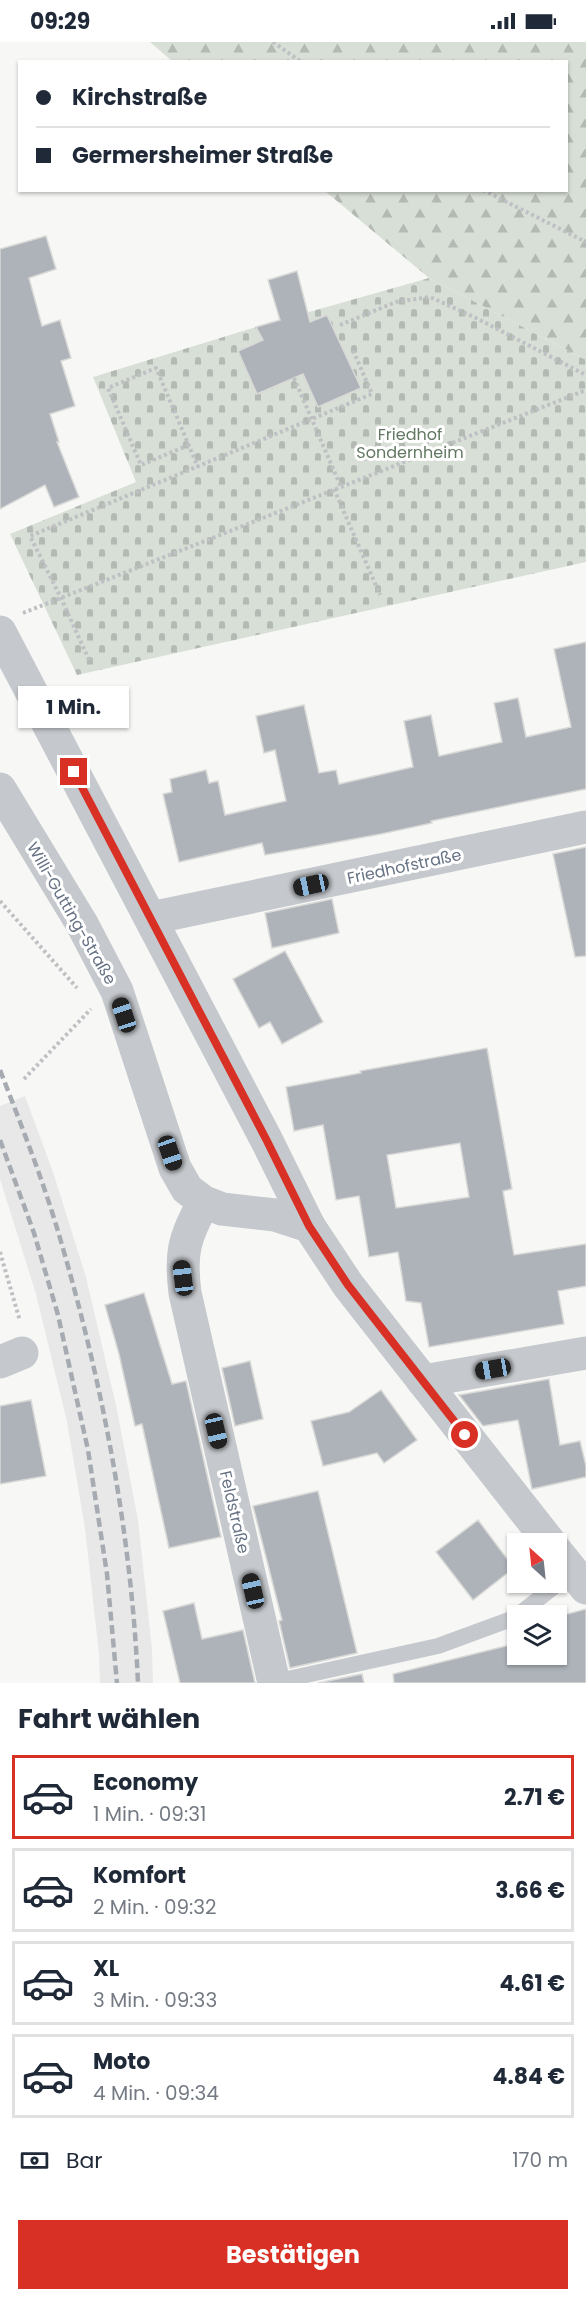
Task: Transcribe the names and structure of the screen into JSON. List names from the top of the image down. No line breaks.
{"streets":{"street":["Friedhofstraße","Willi-Gutting-Straße","Feldstraße"]},"crossings":[["Willi-Gutting-Straße","Feldstraße"]],"parks":["Friedhof Sondernheim"],"north":"top left","page":{"status":"09:29","banner":["Kirchstraße","Germersheimer Straße"],"bubble":"1 Min.","heading":"Fahrt wählen","list":[{"name":"Economy","note":"1 Min. · 09:31","value":"2.71 €"},{"name":"Komfort","note":"2 Min. · 09:32","value":"3.66 €"},{"name":"XL","note":"3 Min. · 09:33","value":"4.61 €"},{"name":"Moto","note":"4 Min. · 09:34","value":"4.84 €"}],"pay":["Bar","170 m"],"buttons":"Bestätigen"}}
